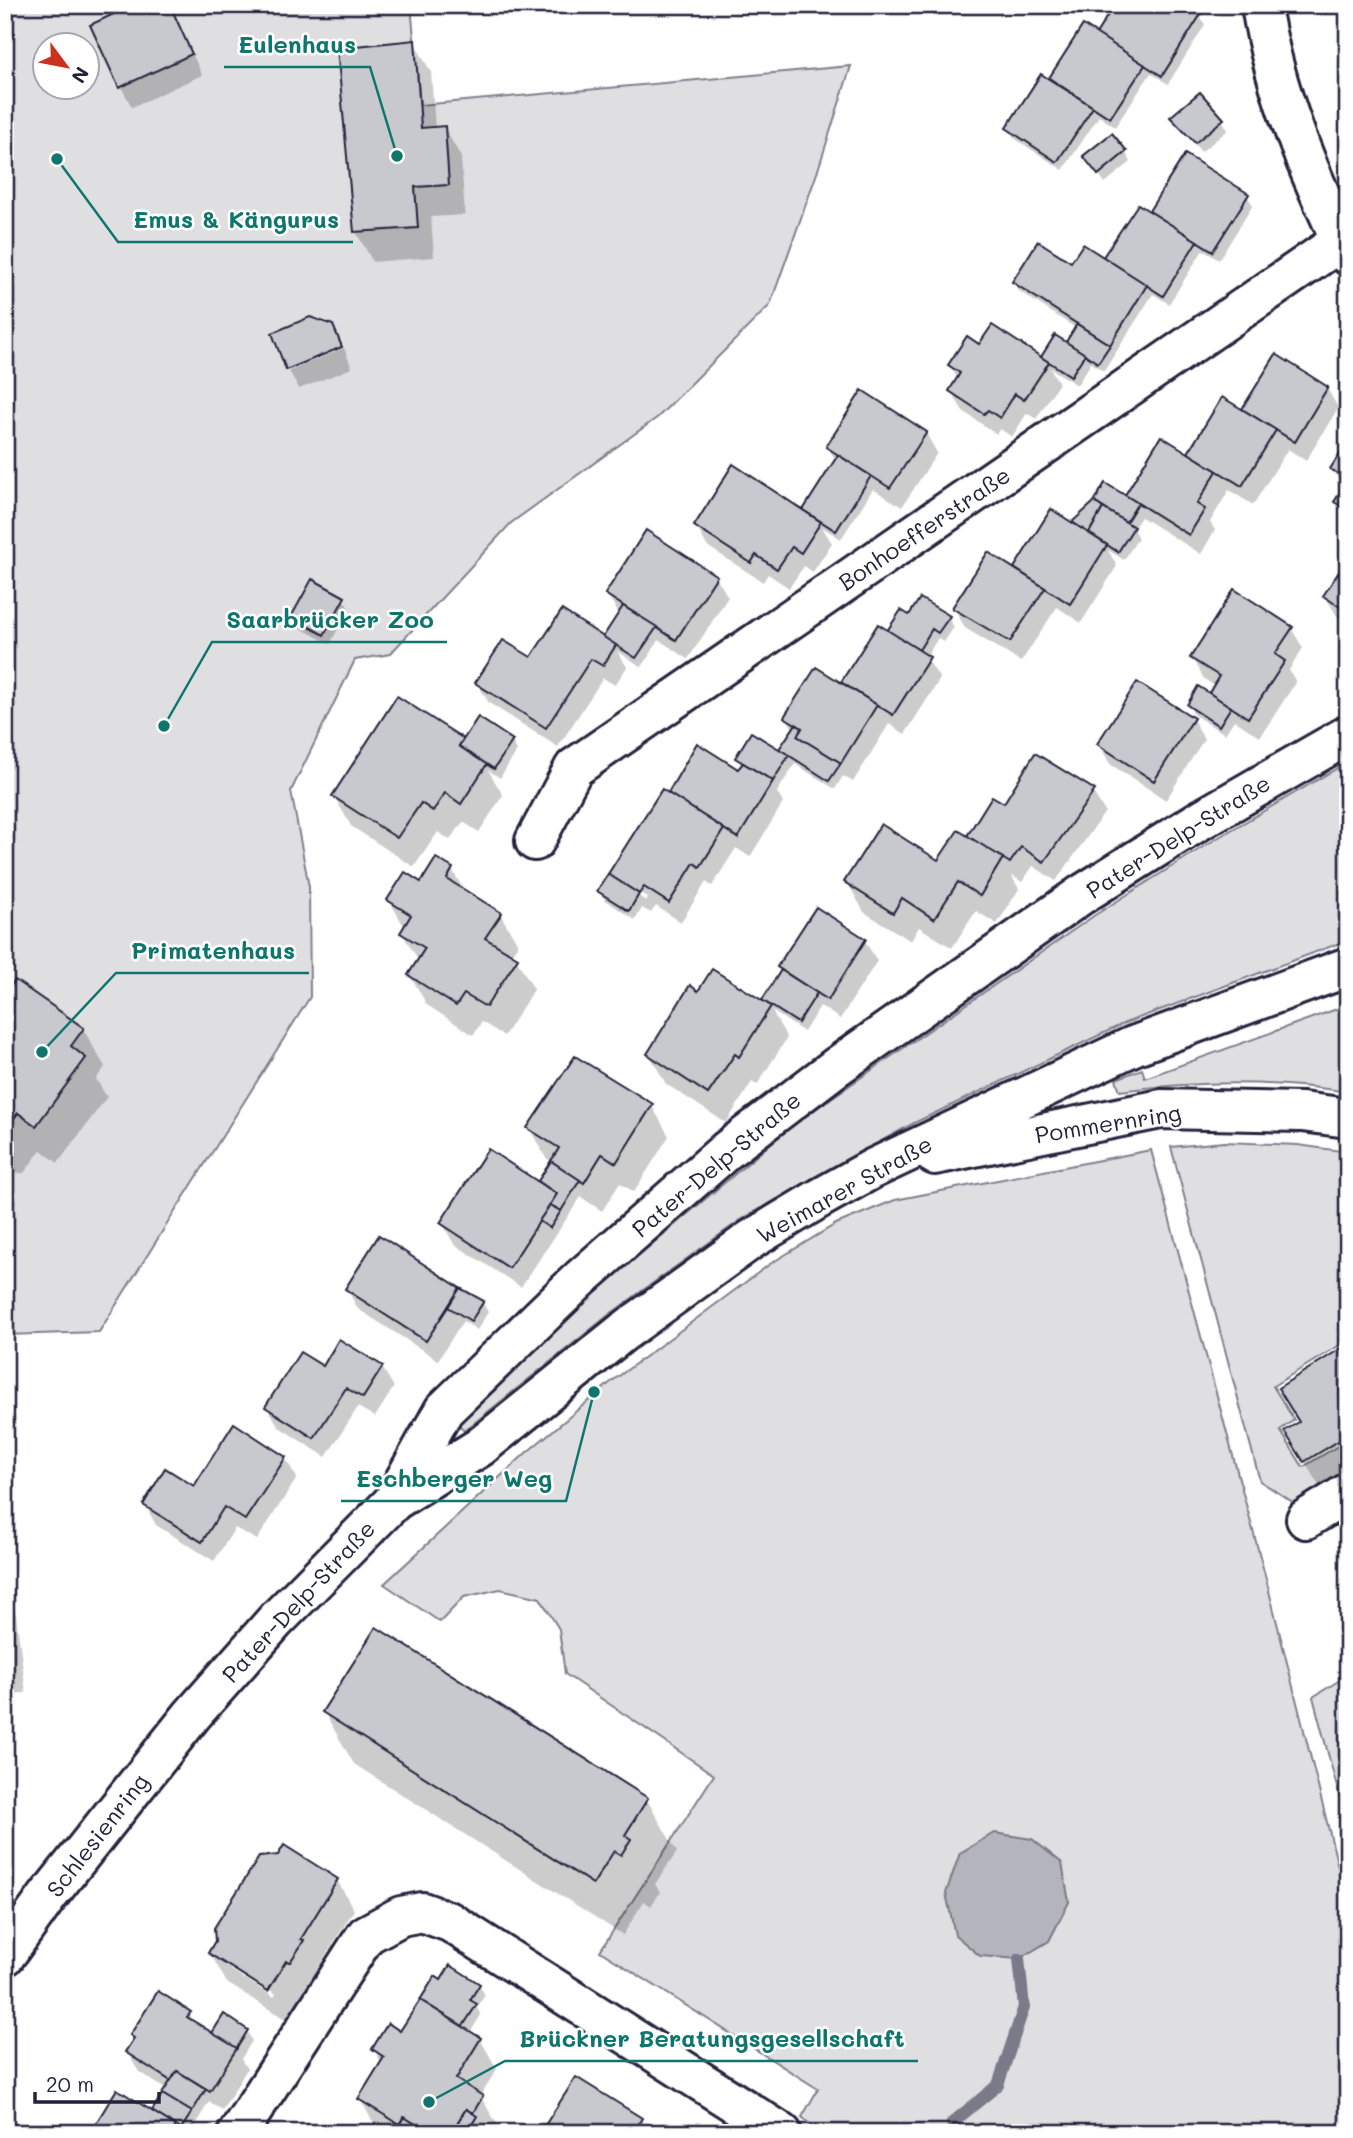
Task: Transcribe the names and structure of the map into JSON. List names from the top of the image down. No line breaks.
{"streets":{"street":["Bonhoefferstraße","Pater-Delp-Straße","Pommernring","Weimarer Straße","Schlesienring"]},"crossings":[["Pater-Delp-Straße","Weimarer Straße"],["Pater-Delp-Straße","Schlesienring"],["Pommernring","Weimarer Straße"]],"places":["Eulenhaus","Emus & Kängurus","Saarbrücker Zoo","Primatenhaus","Eschberger Weg","Brückner Beratungsgesellschaft"],"scale_bar":"20 m","north":"bottom right"}
